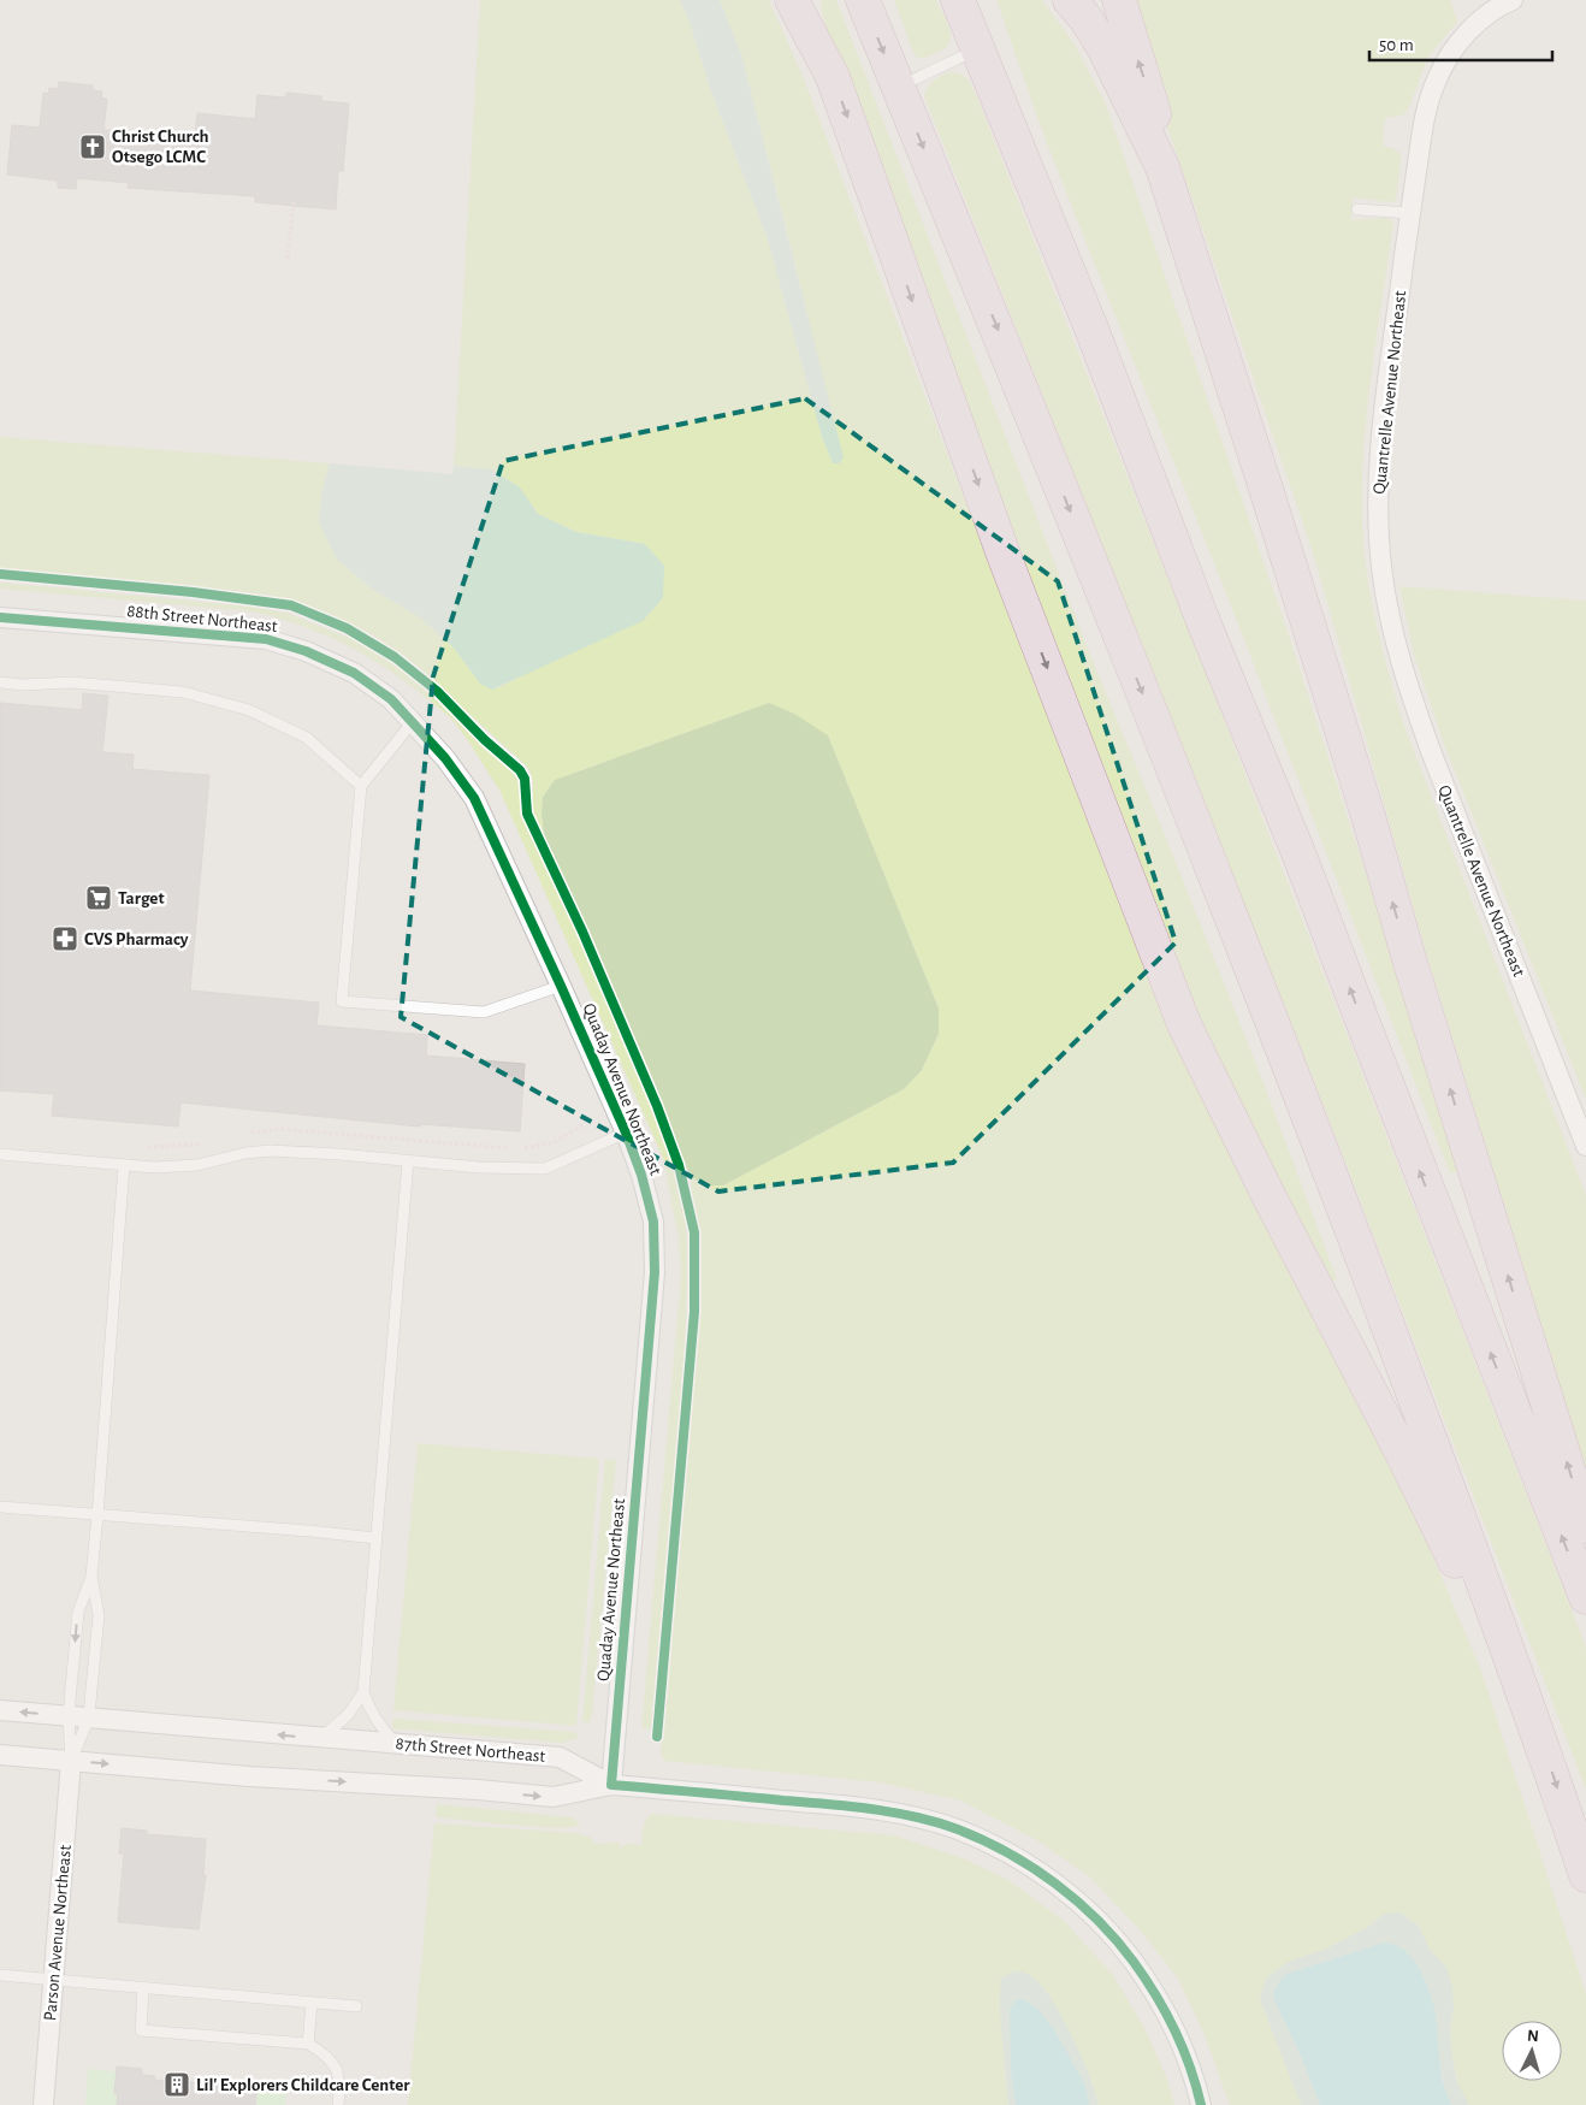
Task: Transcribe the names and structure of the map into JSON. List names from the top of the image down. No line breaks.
{"streets":{"street":["Quantrelle Avenue Northeast","88th Street Northeast","Quaday Avenue Northeast","87th Street Northeast","Parson Avenue Northeast"]},"crossings":[["88th Street Northeast","Quaday Avenue Northeast"],["Quaday Avenue Northeast","87th Street Northeast"]],"places":{"church":["Christ Church Otsego LCMC"],"supermarket":["Target"],"pharmacy":["CVS Pharmacy"],"building":["Lil' Explorers Childcare Center"]},"scale_bar":"50 m","north":"top"}
